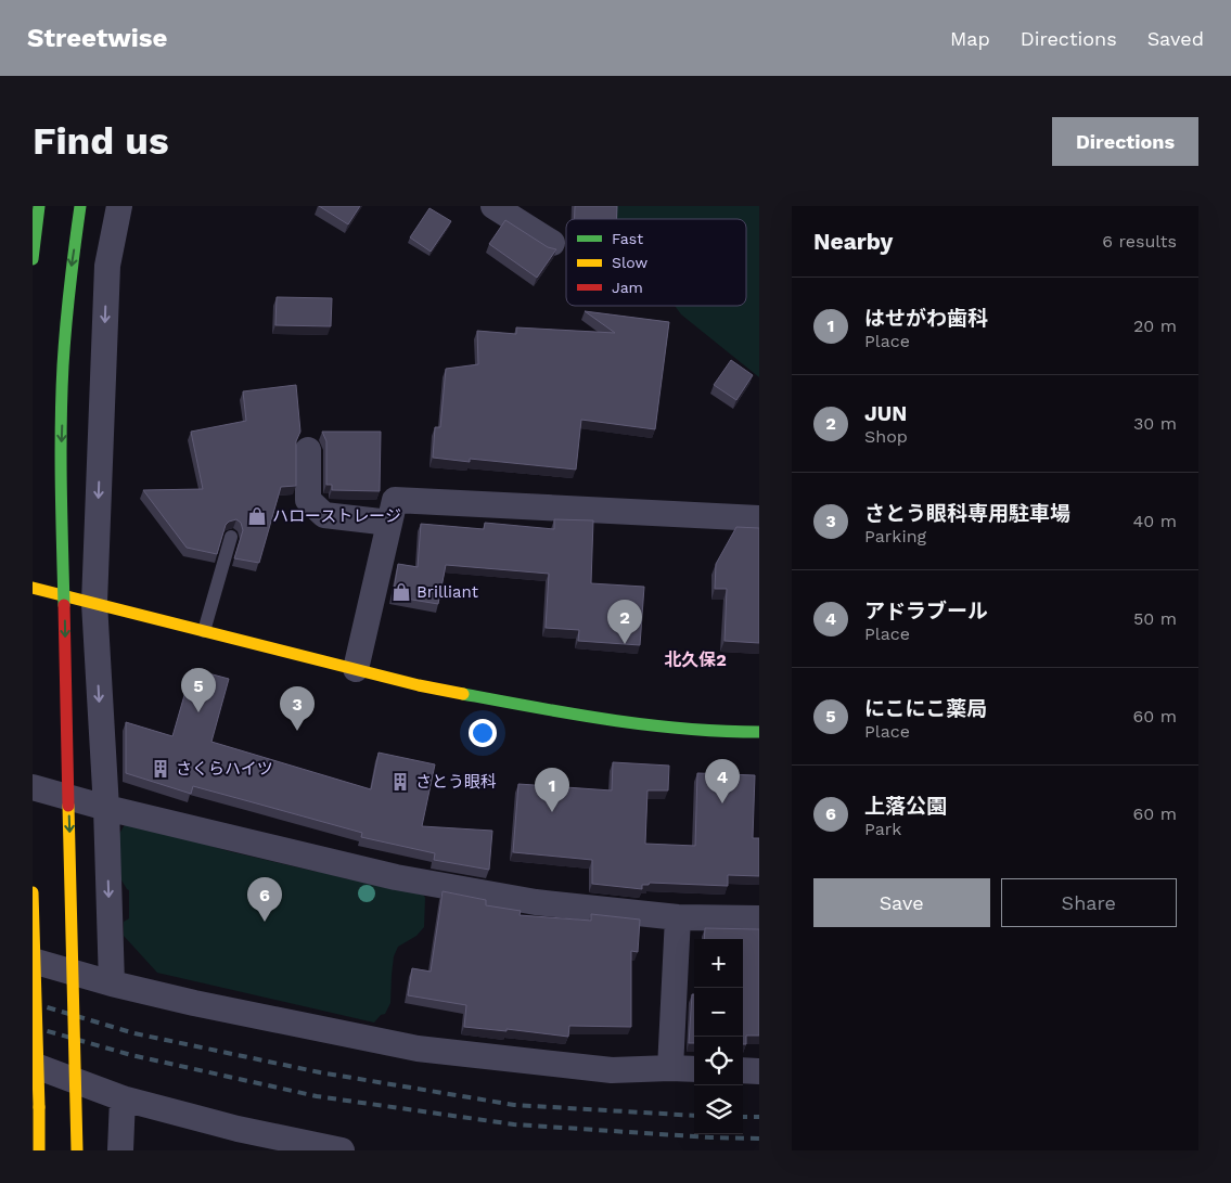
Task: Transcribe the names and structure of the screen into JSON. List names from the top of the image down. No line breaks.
{"districts":["北久保2"],"places":{"shop":["ハローストレージ","Brilliant"],"building":["さくらハイツ","さとう眼科"]},"legend":["Fast","Slow","Jam"],"page":{"header":"Streetwise","nav":["Map","Directions","Saved"],"buttons":["Directions",["Save","Share"]],"title":"Find us","heading":["Nearby","6 results"],"list":[{"mark":"1","name":"はせがわ歯科","note":"Place","value":"20 m"},{"mark":"2","name":"JUN","note":"Shop","value":"30 m"},{"mark":"3","name":"さとう眼科専用駐車場","note":"Parking","value":"40 m"},{"mark":"4","name":"アドラブール","note":"Place","value":"50 m"},{"mark":"5","name":"にこにこ薬局","note":"Place","value":"60 m"},{"mark":"6","name":"上落公園","note":"Park","value":"60 m"}],"pins":["2","5","3","4","1","6"],"map_buttons":["+","−"]}}
